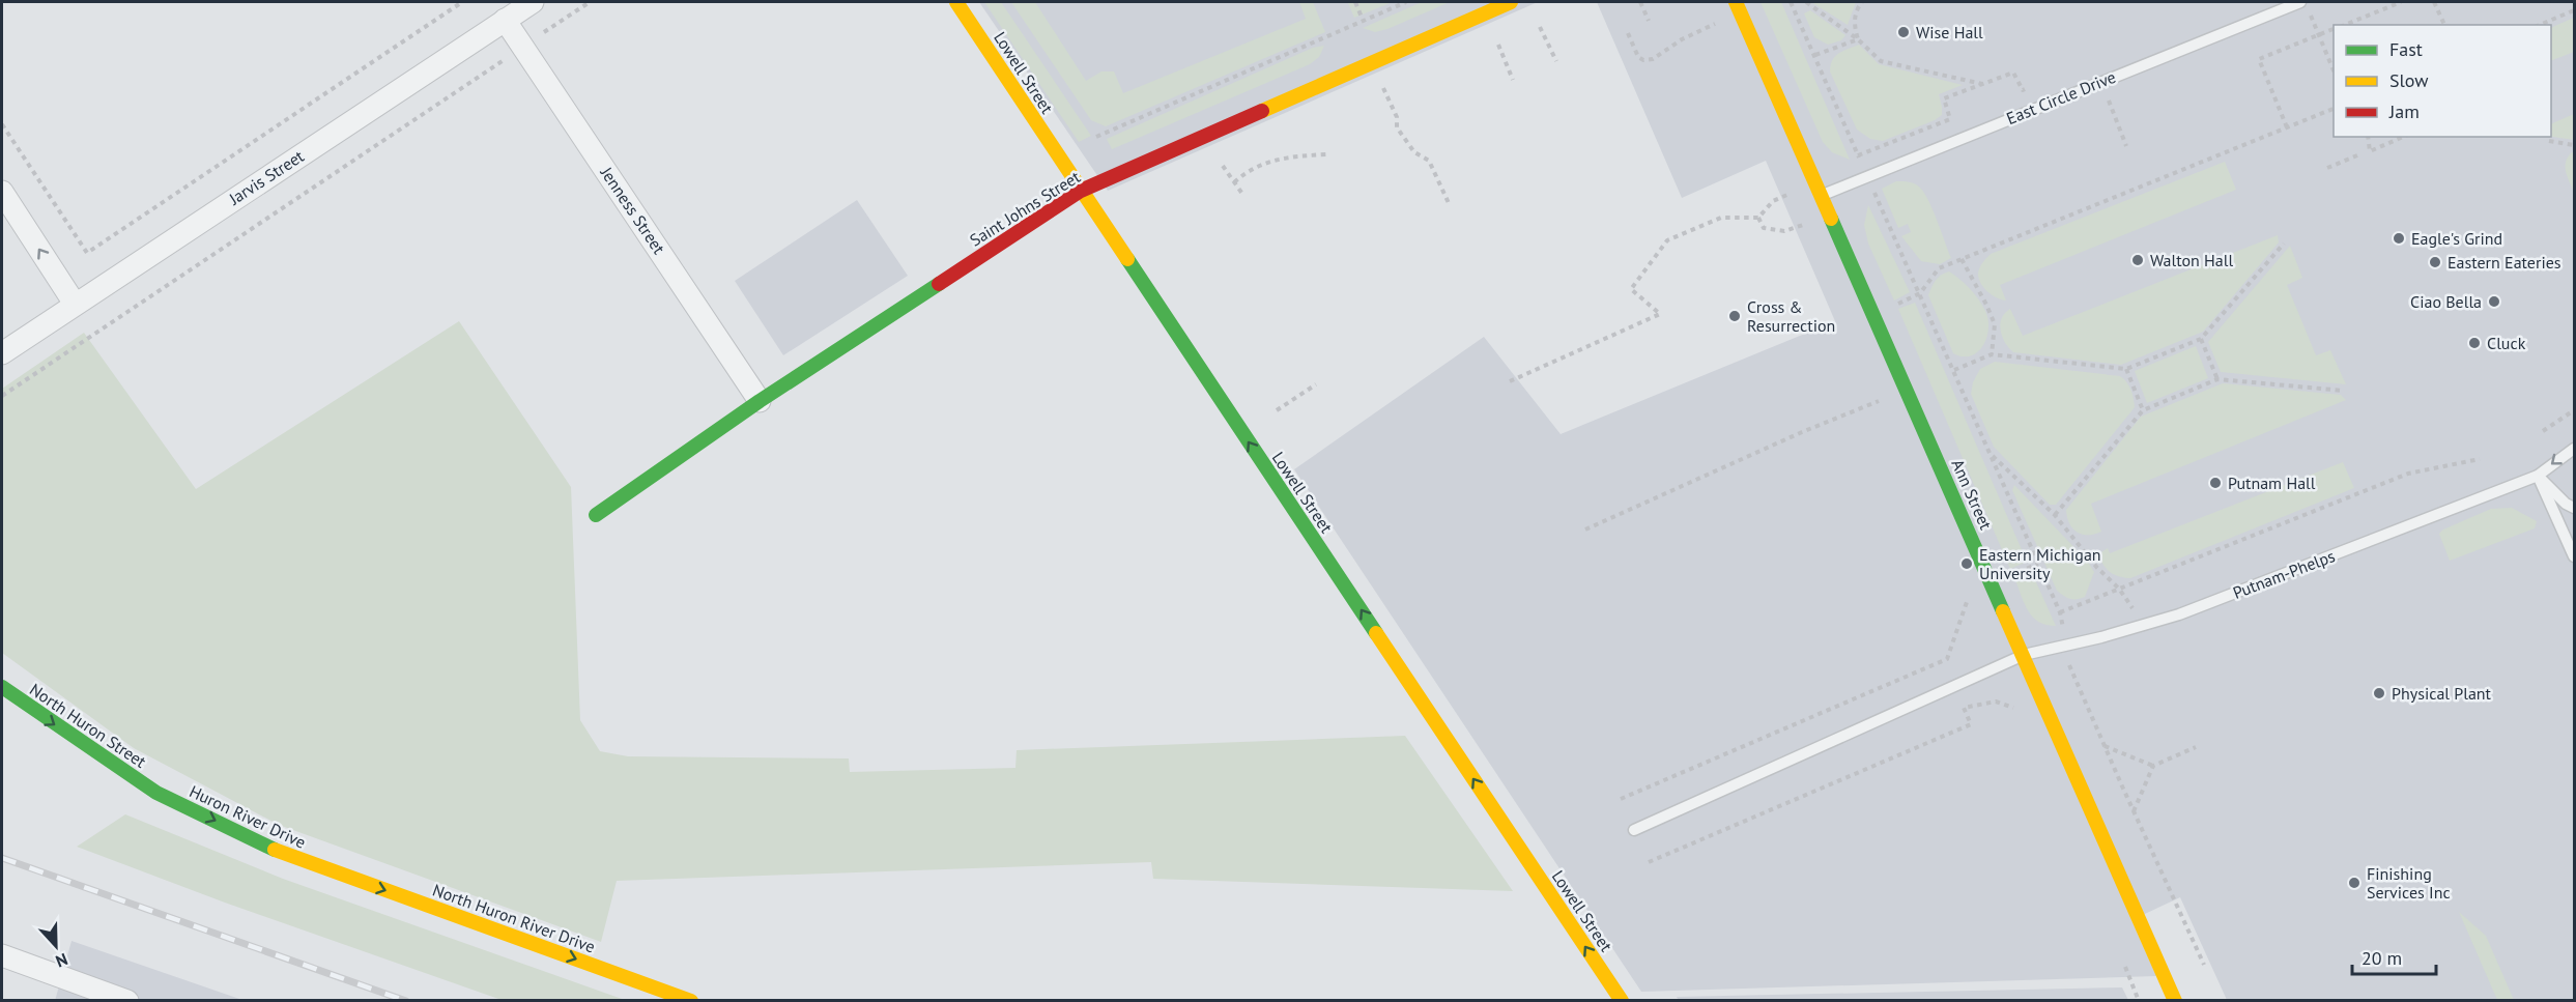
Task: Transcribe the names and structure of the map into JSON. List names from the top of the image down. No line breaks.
{"streets":{"street":["Lowell Street","Jarvis Street","Saint Johns Street","Jenness Street","Ann Street","North Huron Street","Huron River Drive","North Huron River Drive"],"lane":["East Circle Drive","Putnam-Phelps"]},"crossings":[["Lowell Street","Saint Johns Street"],["East Circle Drive","Ann Street"],["Jarvis Street","Jenness Street"],["Saint Johns Street","Jenness Street"],["Ann Street","Putnam-Phelps"],["North Huron Street","Huron River Drive"],["Huron River Drive","North Huron River Drive"]],"one_way":["Lowell Street","North Huron Street","Huron River Drive","North Huron River Drive"],"places":["Wise Hall","Eagle's Grind","Walton Hall","Eastern Eateries","Ciao Bella","Cross & Resurrection","Cluck","Putnam Hall","Eastern Michigan University","Physical Plant","Finishing Services Inc"],"legend":["Fast","Slow","Jam"],"scale_bar":"20 m","north":"bottom"}
